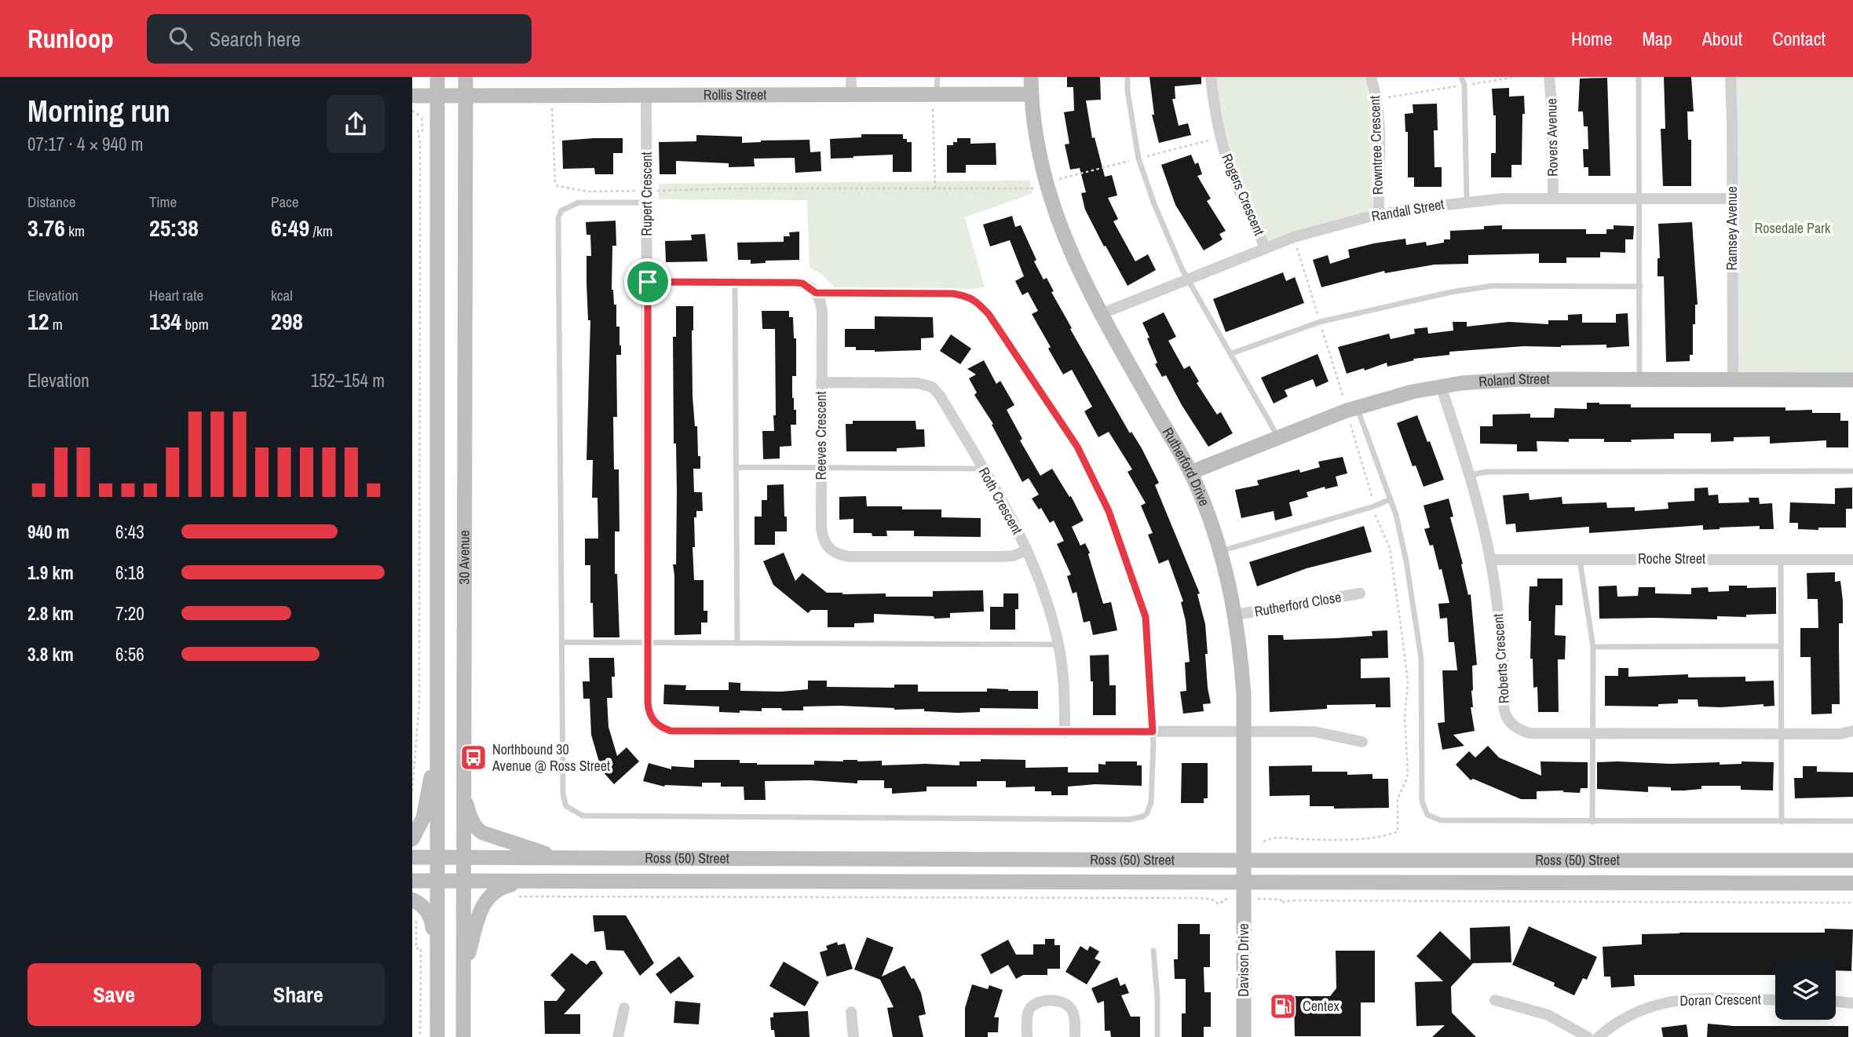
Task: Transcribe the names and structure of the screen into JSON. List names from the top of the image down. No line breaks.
{"streets":{"street":["Rollis Street","Rovers Avenue","Rowntree Crescent","Rupert Crescent","Rogers Crescent","Randall Street","Ramsey Avenue","Roland Street","Reeves Crescent","Rutherford Drive","Roth Crescent","30 Avenue","Roche Street","Rutherford Close","Roberts Crescent","Ross (50) Street","Davison Drive","Doran Crescent"]},"crossings":[["Rollis Street","Rupert Crescent"],["Rollis Street","Rutherford Drive"],["Rollis Street","30 Avenue"],["Rovers Avenue","Randall Street"],["Rowntree Crescent","Randall Street"],["Rupert Crescent","Rutherford Drive"],["Rupert Crescent","Roth Crescent"],["Rogers Crescent","Randall Street"],["Randall Street","Ramsey Avenue"],["Randall Street","Rutherford Drive"],["Ramsey Avenue","Roland Street"],["Roland Street","Rutherford Drive"],["Roland Street","Roberts Crescent"],["Reeves Crescent","Roth Crescent"],["Rutherford Drive","Rutherford Close"],["Rutherford Drive","Ross (50) Street"],["Rutherford Drive","Davison Drive"],["30 Avenue","Ross (50) Street"],["Roche Street","Roberts Crescent"],["Ross (50) Street","Davison Drive"]],"parks":["Rosedale Park"],"places":{"bus stop":["Northbound 30 Avenue @ Ross Street"],"fuel station":["Centex"]},"page":{"header":"Runloop","search":"Search here","nav":["Home","Map","About","Contact"],"heading":["Morning run","07:17 · 4 × 940 m"],"stats":[["Distance","3.76 km"],["Time","25:38"],["Pace","6:49 /km"],["Elevation","12 m"],["Heart rate","134 bpm"],["kcal","298"]],"chart":["Elevation","152–154 m"],"list":[{"name":"940 m","note":"6:43"},{"name":"1.9 km","note":"6:18"},{"name":"2.8 km","note":"7:20"},{"name":"3.8 km","note":"6:56"}],"buttons":["Save","Share"]}}
